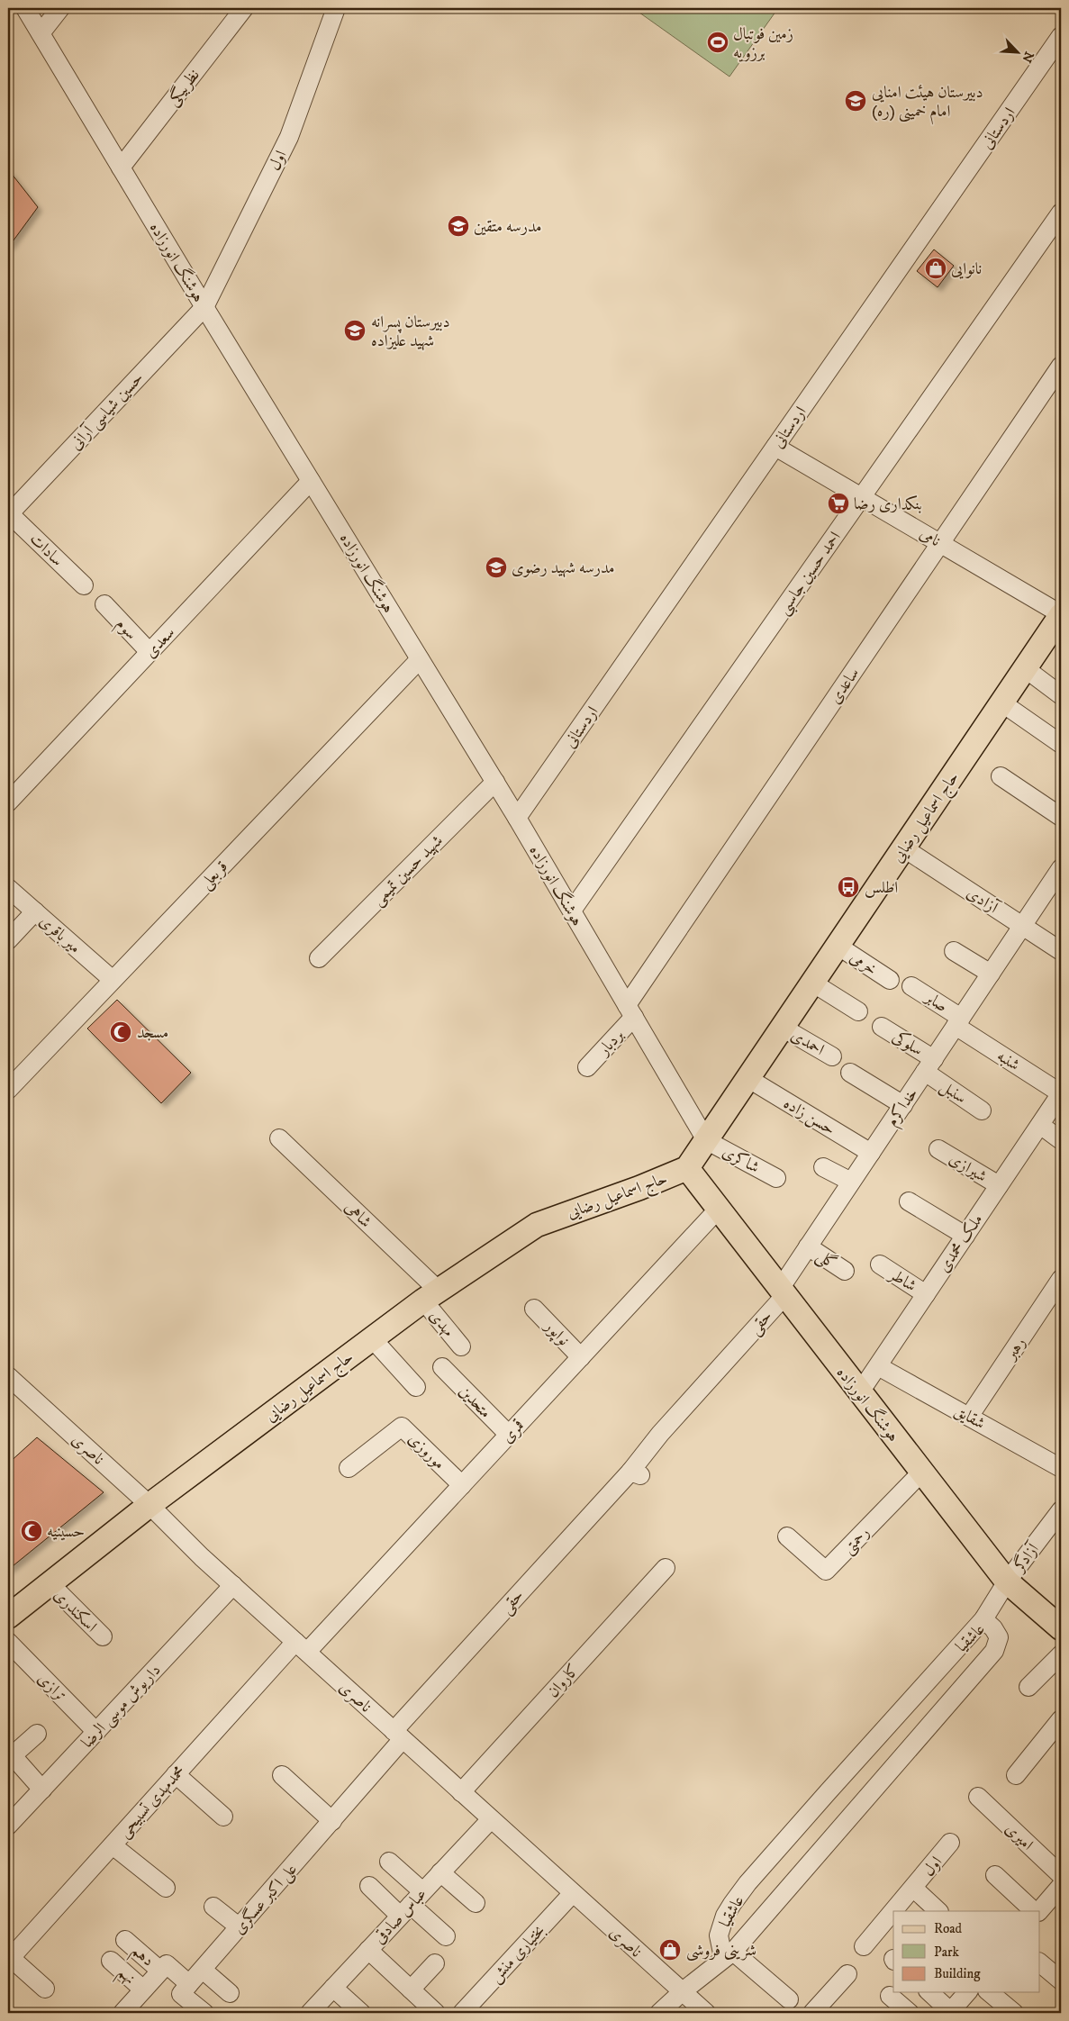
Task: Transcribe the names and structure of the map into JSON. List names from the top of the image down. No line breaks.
{"streets":{"main road":["هوشنگ انورزاده","حاج اسماعیل رضایی"],"street":["نظربیگی","اردستانی","اول","حسین شیاسی آرانی","نامی","سادات","احمد حسین جاسبی","سوم","سعدی","ساعدی","شهید حسین تمیمی","قربعلی","آزادی","میر باقری","خرمی","صابر","بردبار","احمدی","سلوکی","شنبه","سنبل","خداکرم","حسن زاده","شاکری","شیرازی","شاهی","ملک محمدی","گلی","شاطر","حقی","مهدی","نواپور","رهبر","متحدین","شقایق","قمری","ناصری","موروزی","رحمتی","آزادگر","اسکندری","عاشقیا","کاروان","ترازی","داریوش موسی الرضا","محمدمهدی تسبیحی","امیری","علی اکبر عسگری","عباس صادقی","بختیاری منش","دهم","نهم"]},"crossings":[["نظربیگی","هوشنگ انورزاده"],["اردستانی","هوشنگ انورزاده"],["اردستانی","نامی"],["اول","هوشنگ انورزاده"],["اول","حسین شیاسی آرانی"],["هوشنگ انورزاده","حسین شیاسی آرانی"],["هوشنگ انورزاده","احمد حسین جاسبی"],["هوشنگ انورزاده","سعدی"],["هوشنگ انورزاده","ساعدی"],["هوشنگ انورزاده","حاج اسماعیل رضایی"],["هوشنگ انورزاده","شهید حسین تمیمی"],["هوشنگ انورزاده","قربعلی"],["هوشنگ انورزاده","بردبار"],["هوشنگ انورزاده","خداکرم"],["هوشنگ انورزاده","شاکری"],["هوشنگ انورزاده","ملک محمدی"],["هوشنگ انورزاده","حقی"],["هوشنگ انورزاده","قمری"],["هوشنگ انورزاده","رحمتی"],["هوشنگ انورزاده","آزادگر"],["حسین شیاسی آرانی","سادات"],["نامی","احمد حسین جاسبی"],["نامی","ساعدی"],["نامی","حاج اسماعیل رضایی"],["سوم","سعدی"],["ساعدی","بردبار"],["حاج اسماعیل رضایی","آزادی"],["حاج اسماعیل رضایی","خرمی"],["حاج اسماعیل رضایی","احمدی"],["حاج اسماعیل رضایی","حسن زاده"],["حاج اسماعیل رضایی","شاکری"],["حاج اسماعیل رضایی","شاهی"],["حاج اسماعیل رضایی","مهدی"],["حاج اسماعیل رضایی","ناصری"],["حاج اسماعیل رضایی","اسکندری"],["قربعلی","میر باقری"],["آزادی","خداکرم"],["صابر","شنبه"],["صابر","خداکرم"],["سلوکی","سنبل"],["سلوکی","خداکرم"],["شنبه","خداکرم"],["شنبه","ملک محمدی"],["سنبل","خداکرم"],["خداکرم","حسن زاده"],["خداکرم","گلی"],["خداکرم","حقی"],["شیرازی","ملک محمدی"],["شاهی","مهدی"],["ملک محمدی","شاطر"],["ملک محمدی","شقایق"],["حقی","ناصری"],["حقی","علی اکبر عسگری"],["نواپور","قمری"],["رهبر","شقایق"],["متحدین","قمری"],["قمری","ناصری"],["قمری","موروزی"],["قمری","محمدمهدی تسبیحی"],["ناصری","عاشقیا"],["ناصری","کاروان"],["ناصری","داریوش موسی الرضا"],["ناصری","محمدمهدی تسبیحی"],["ناصری","علی اکبر عسگری"],["ناصری","عباس صادقی"],["ناصری","بختیاری منش"],["آزادگر","عاشقیا"],["ترازی","داریوش موسی الرضا"]],"places":{"sports":["زمین فوتبال برزویه"],"school or university":["دبیرستان هیئت امنایی امام خمینی (ره)","مدرسه متقین","دبیرستان پسرانه شهید علیزاده","مدرسه شهید رضوی"],"shop":["نانوایی","شرینی فروشی"],"supermarket":["بنکداری رضا"],"bus stop":["اطلس"],"mosque":["مسجد","حسینیه"]},"legend":["Road","Park","Building"],"north":"bottom right"}
